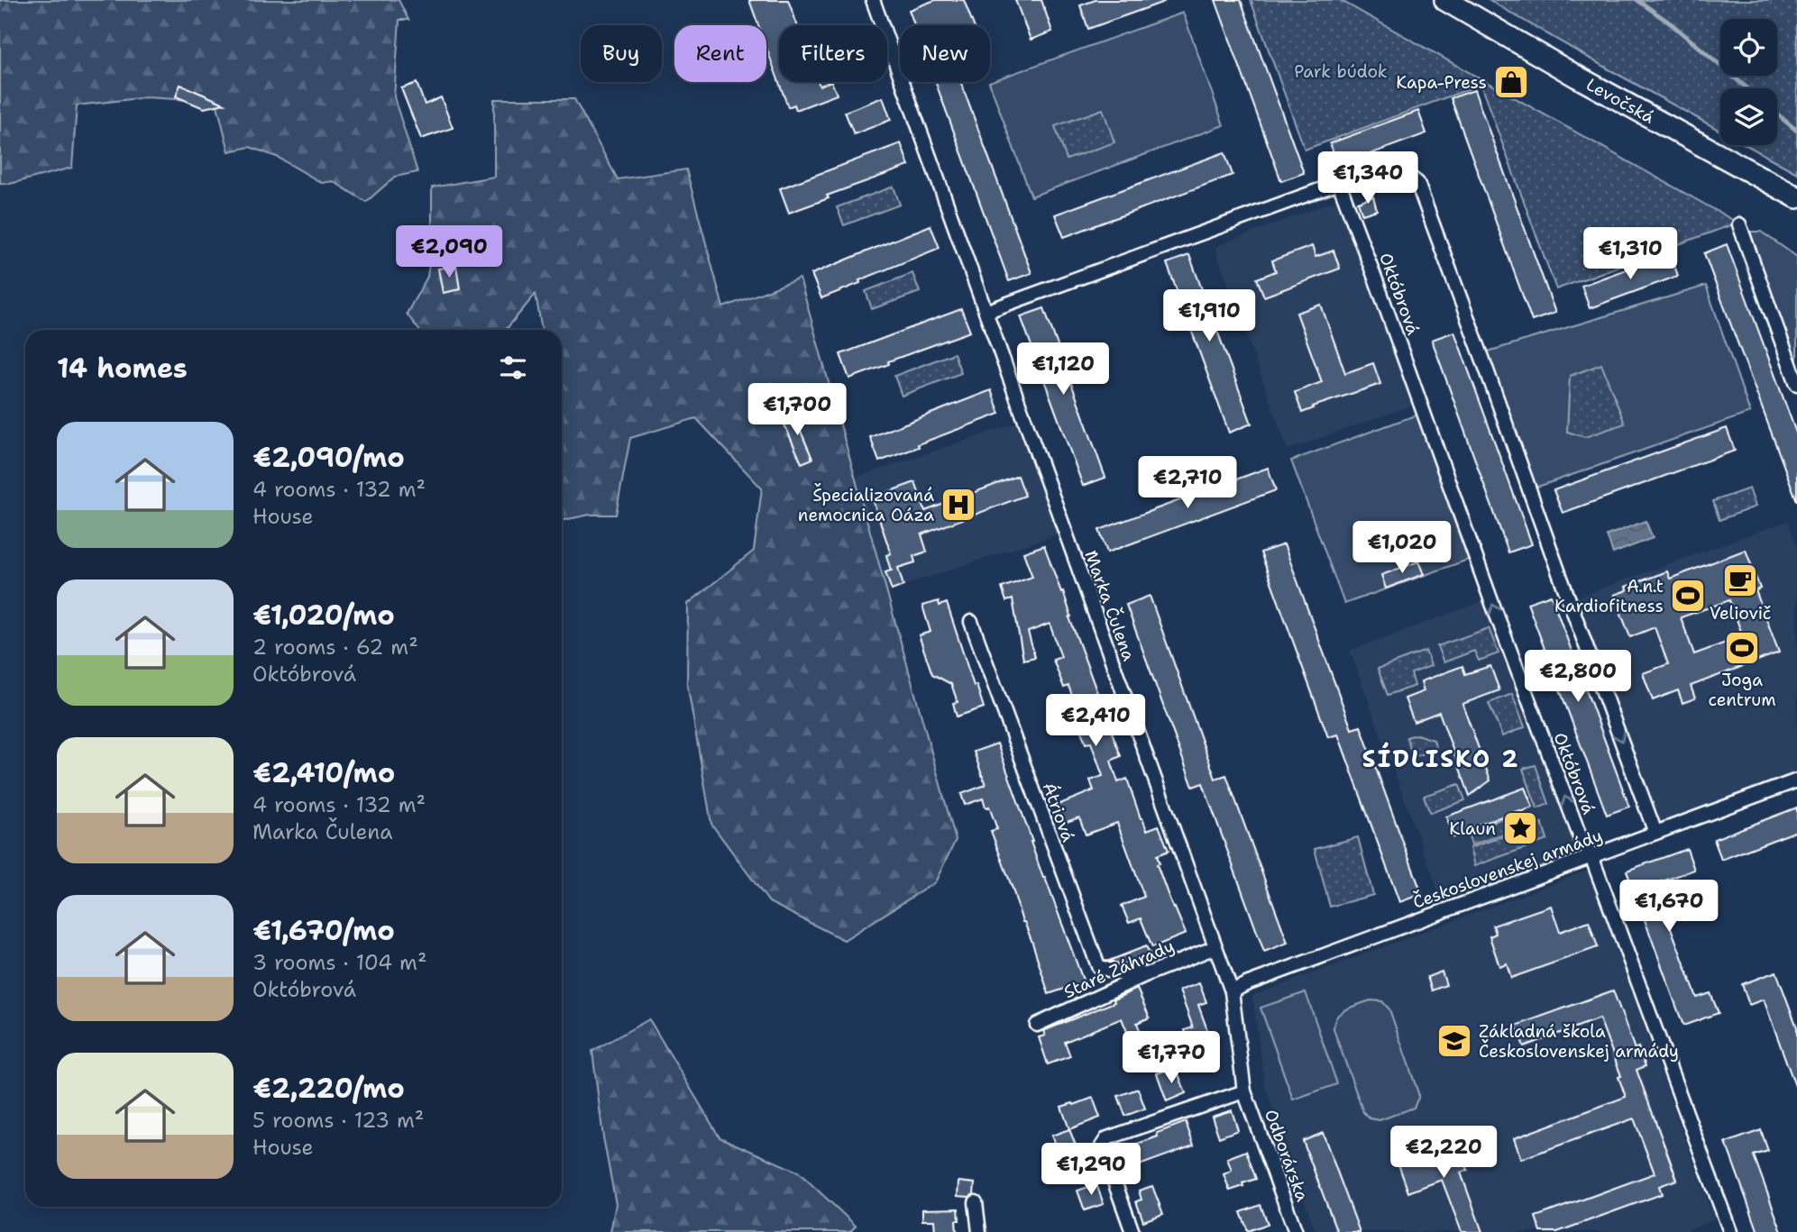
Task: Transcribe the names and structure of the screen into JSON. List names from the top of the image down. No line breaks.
{"streets":{"main road":["Levočská"],"street":["Októbrová","Marka Čulena","Átriová","Československej armády","Staré Záhrady","Odborárska"]},"crossings":[["Októbrová","Československej armády"],["Marka Čulena","Staré Záhrady"],["Marka Čulena","Odborárska"],["Átriová","Staré Záhrady"],["Československej armády","Odborárska"],["Staré Záhrady","Odborárska"]],"districts":["SÍDLISKO 2"],"parks":["Park búdok"],"places":{"shop":["Kapa-Press"],"hospital":["Špecializovaná nemocnica Oáza"],"cafe":["Veliovič"],"sports":["A.n.t Kardiofitness","Joga centrum"],"place":["Klaun"],"school or university":["Základná škola Československej armády"]},"page":{"chip":["Buy","Rent","Filters","New"],"price":["€1,340","€2,090","€1,310","€1,910","€1,120","€1,700","€2,710","€1,020","€2,800","€2,410","€1,670","€1,770","€2,220","€1,290"],"heading":"14 homes","list":[{"name":"€2,090/mo","note":"4 rooms · 132 m² · House"},{"name":"€1,020/mo","note":"2 rooms · 62 m² · Októbrová"},{"name":"€2,410/mo","note":"4 rooms · 132 m² · Marka Čulena"},{"name":"€1,670/mo","note":"3 rooms · 104 m² · Októbrová"},{"name":"€2,220/mo","note":"5 rooms · 123 m² · House"}]}}
